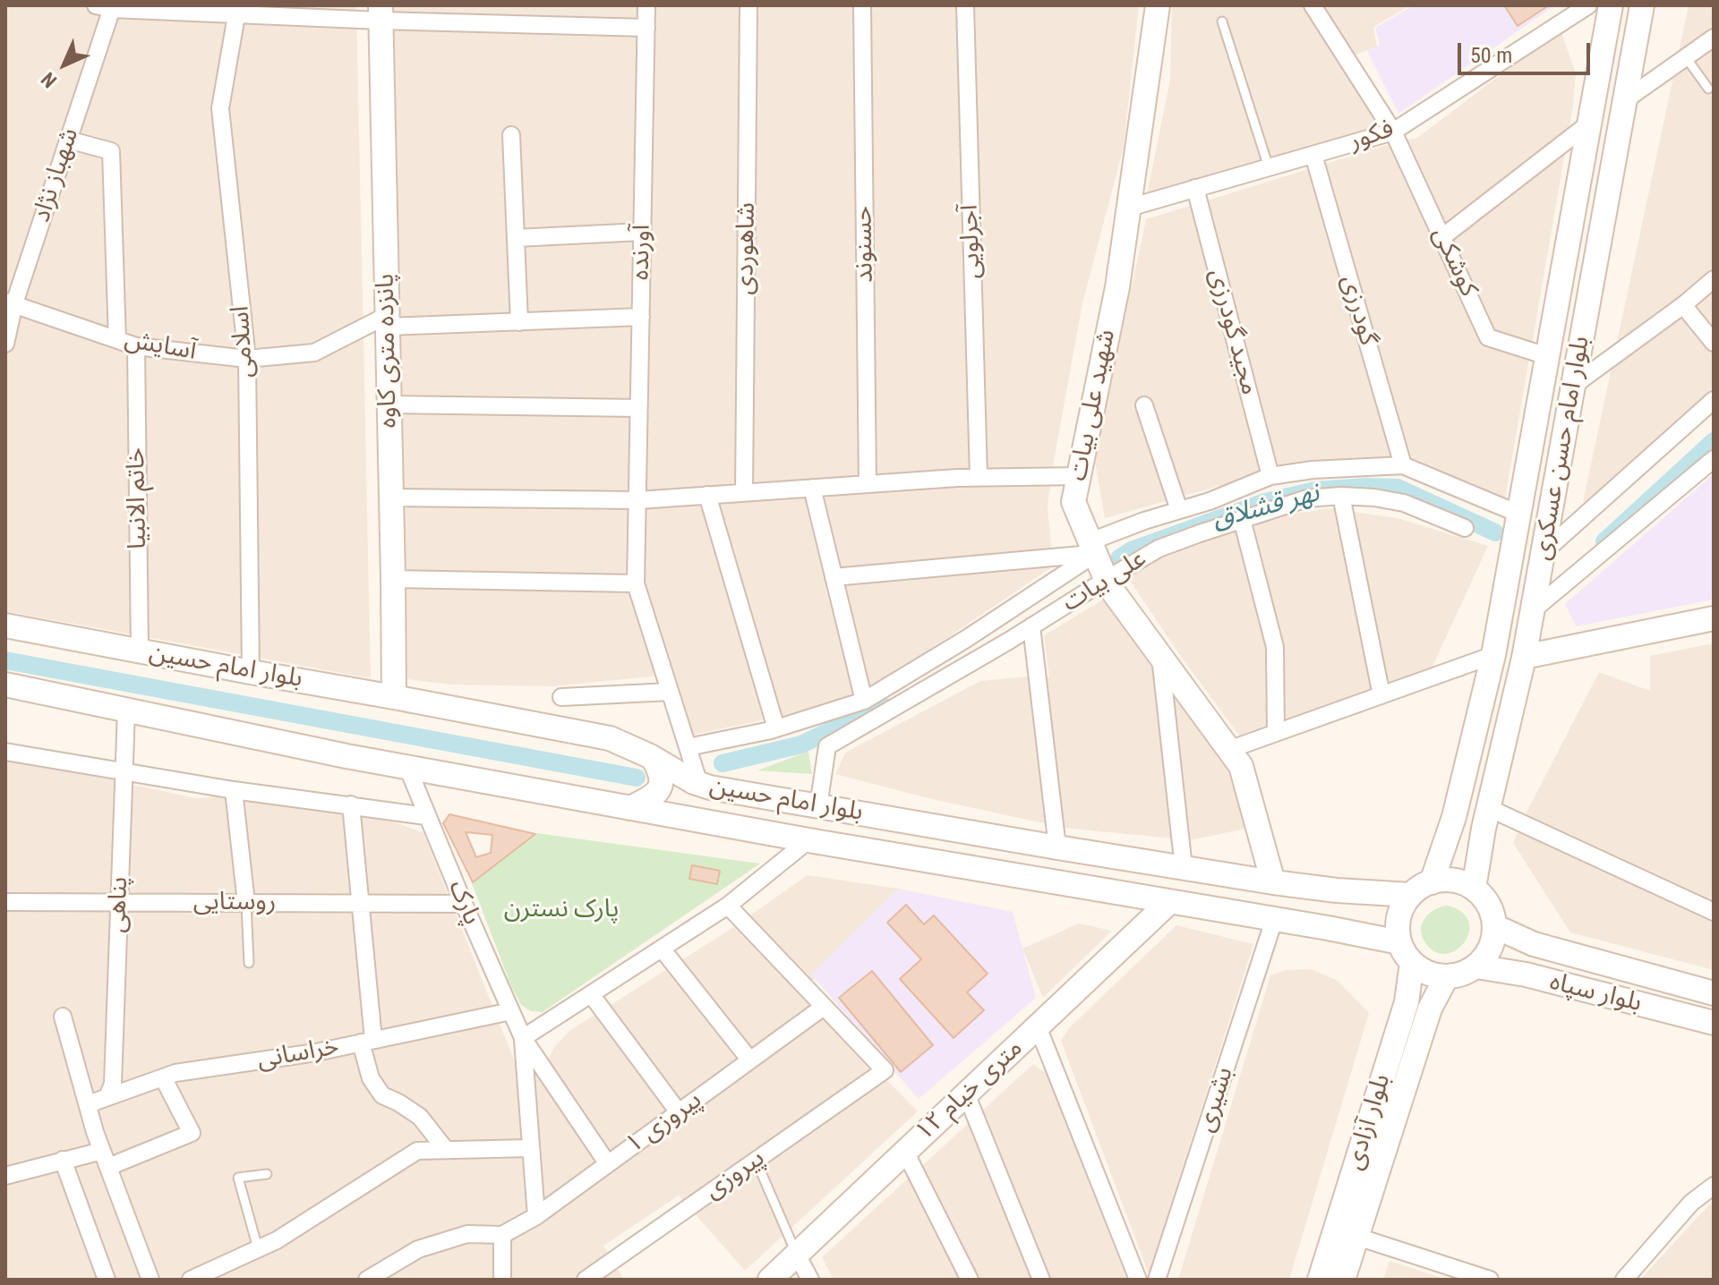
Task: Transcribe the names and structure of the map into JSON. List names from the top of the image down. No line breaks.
{"streets":{"main road":["پانزده متری کاوه","شهید علی بیات","بلوار امام حسن عسکری","بلوار امام حسین","بلوار سپاه","۱۲ متری خیام","بلوار آزادی"],"street":["فکور","شهباز نژاد","آجرلویی","حسنوند","شاهوردی","آورنده","کوشکی","گودرزی","مجید گودرزی","اسلامی","آسایش","خاتم الانبیا","علی بیات","روستایی","پارک","پناهی","خراسانی","بشیری","پیروزی ۱","پیروزی"]},"crossings":[["فکور","کوشکی"],["فکور","گودرزی"],["فکور","مجید گودرزی"],["فکور","شهید علی بیات"],["شهباز نژاد","آسایش"],["آورنده","علی بیات"],["آورنده","بلوار امام حسین"],["کوشکی","بلوار امام حسن عسکری"],["اسلامی","آسایش"],["اسلامی","بلوار امام حسین"],["آسایش","پانزده متری کاوه"],["آسایش","خاتم الانبیا"],["پانزده متری کاوه","بلوار امام حسین"],["شهید علی بیات","علی بیات"],["شهید علی بیات","بلوار امام حسین"],["بلوار امام حسن عسکری","بلوار امام حسین"],["بلوار امام حسن عسکری","بلوار سپاه"],["بلوار امام حسن عسکری","بلوار آزادی"],["خاتم الانبیا","بلوار امام حسین"],["علی بیات","بلوار امام حسین"],["بلوار امام حسین","پارک"],["بلوار امام حسین","پناهی"],["بلوار امام حسین","بلوار سپاه"],["بلوار امام حسین","۱۲ متری خیام"],["بلوار امام حسین","بشیری"],["بلوار امام حسین","بلوار آزادی"],["روستایی","پارک"],["روستایی","پناهی"],["پارک","خراسانی"],["پناهی","خراسانی"],["بلوار سپاه","بلوار آزادی"],["پیروزی ۱","پیروزی"]],"water":["نهر قشلاق"],"parks":["پارک نسترن"],"scale_bar":"50 m","north":"bottom left"}
